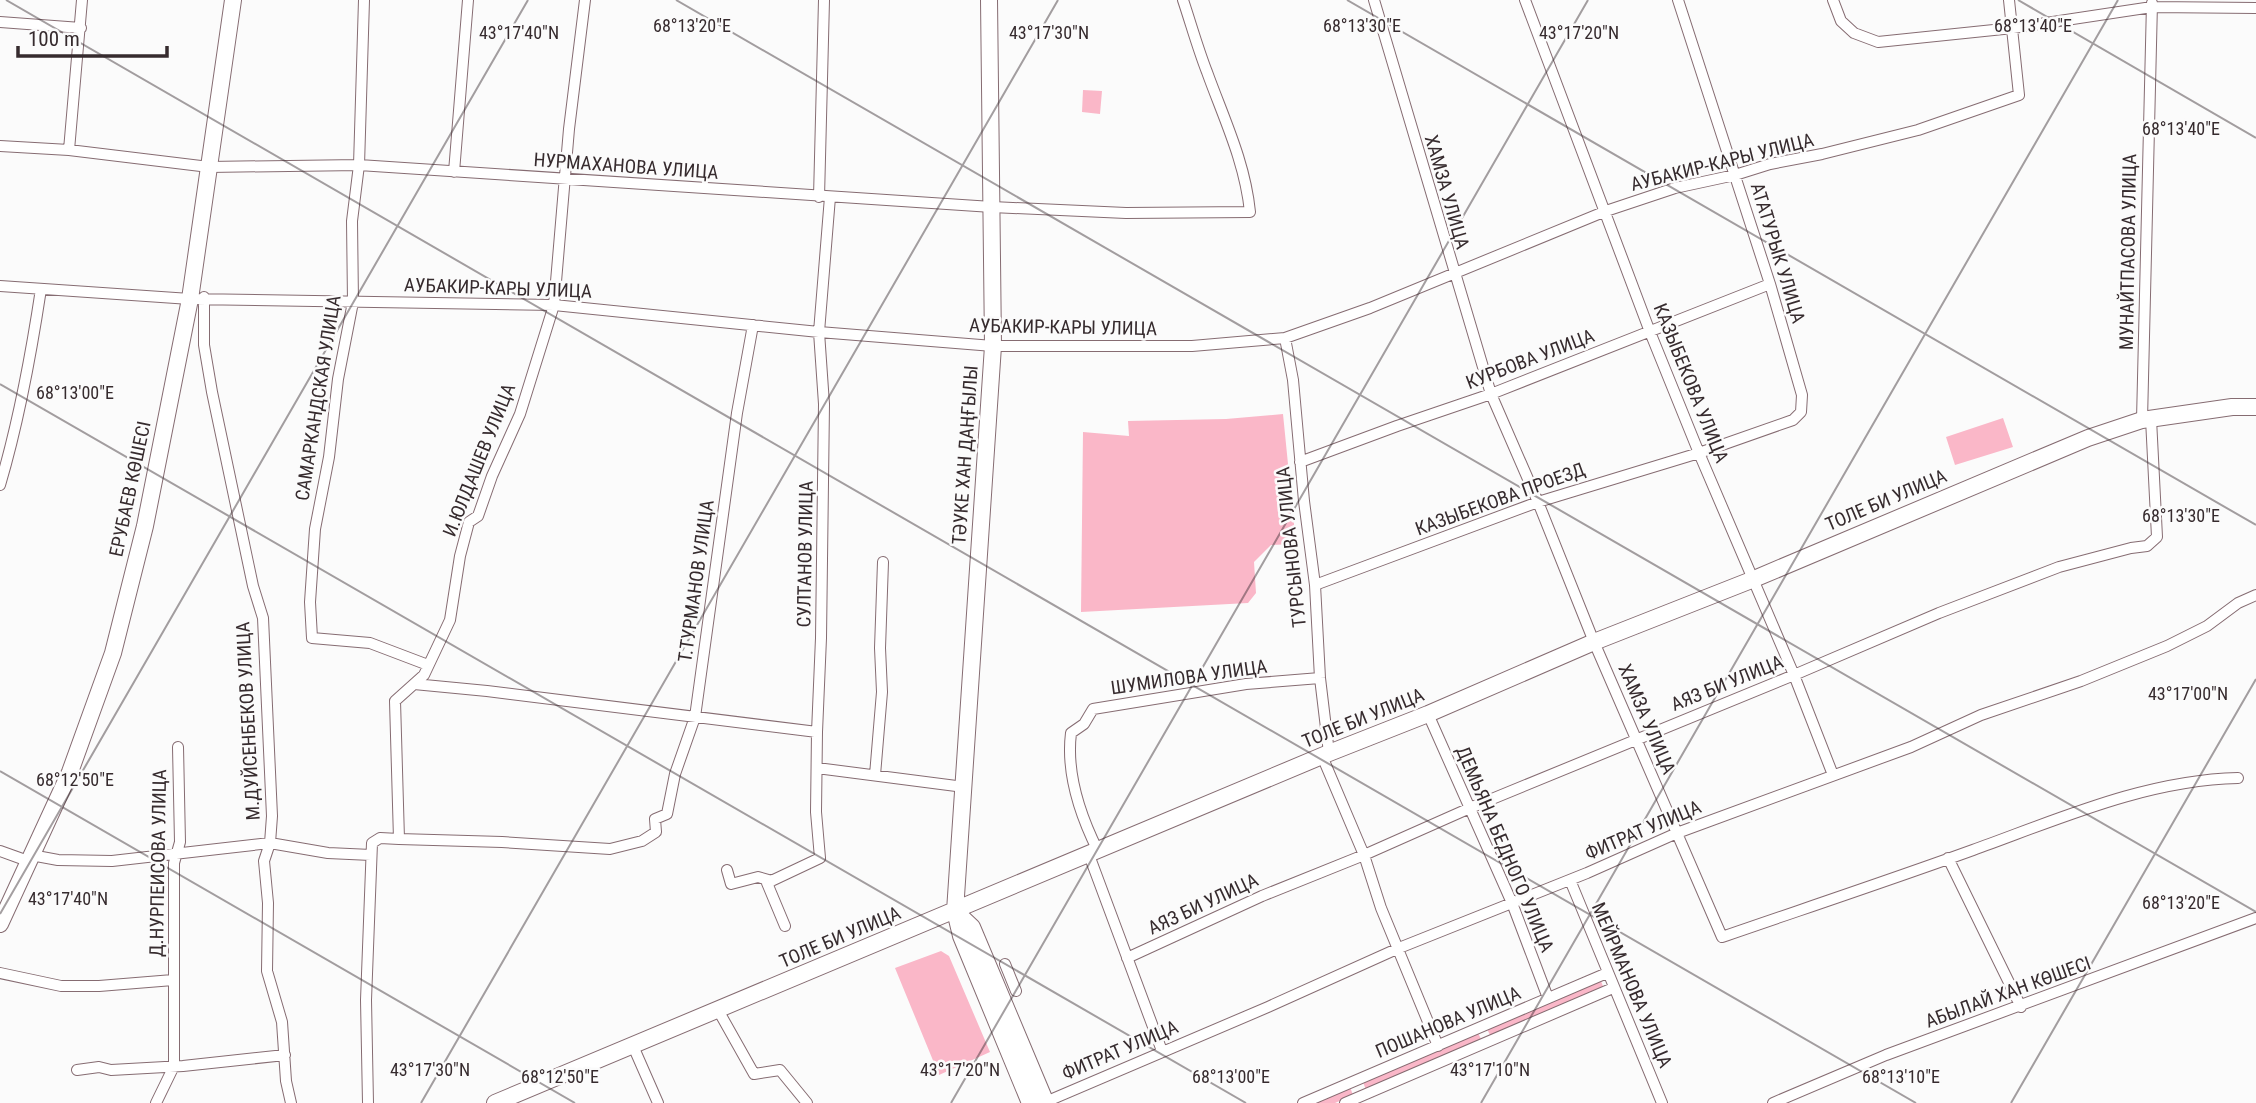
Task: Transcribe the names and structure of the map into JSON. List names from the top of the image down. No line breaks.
{"streets":{"street":["АУБАКИР-КАРЫ УЛИЦА","НУРМАХАНОВА УЛИЦА","ХАМЗА УЛИЦА","МУНАЙТПАСОВА УЛИЦА","АТАТУРЫК УЛИЦА","КУРБОВА УЛИЦА","КАЗЫБЕКОВА УЛИЦА","САМАРКАНДСКАЯ УЛИЦА","ТӘУКЕ ХАН ДАҢҒЫЛЫ","И.ЮЛДАШЕВ УЛИЦА","ЕРУБАЕВ КӨШЕСІ","КАЗЫБЕКОВА ПРОЕЗД","ТОЛЕ БИ УЛИЦА","ТУРСЫНОВА УЛИЦА","СУЛТАНОВ УЛИЦА","Т.ТУРМАНОВ УЛИЦА","ШУМИЛОВА УЛИЦА","АЯЗ БИ УЛИЦА","М.ДУЙСЕНБЕКОВ УЛИЦА","ФИТРАТ УЛИЦА","ДЕМЬЯНА БЕДНОГО УЛИЦА","Д.НУРПЕИСОВА УЛИЦА","МЕЙРМАНОВА УЛИЦА","АБЫЛАЙ ХАН КӨШЕСІ","ПОШАНОВА УЛИЦА"]},"crossings":[["АУБАКИР-КАРЫ УЛИЦА","ХАМЗА УЛИЦА"],["АУБАКИР-КАРЫ УЛИЦА","АТАТУРЫК УЛИЦА"],["АУБАКИР-КАРЫ УЛИЦА","КАЗЫБЕКОВА УЛИЦА"],["АУБАКИР-КАРЫ УЛИЦА","САМАРКАНДСКАЯ УЛИЦА"],["АУБАКИР-КАРЫ УЛИЦА","ТӘУКЕ ХАН ДАҢҒЫЛЫ"],["АУБАКИР-КАРЫ УЛИЦА","И.ЮЛДАШЕВ УЛИЦА"],["АУБАКИР-КАРЫ УЛИЦА","ЕРУБАЕВ КӨШЕСІ"],["АУБАКИР-КАРЫ УЛИЦА","ТУРСЫНОВА УЛИЦА"],["АУБАКИР-КАРЫ УЛИЦА","СУЛТАНОВ УЛИЦА"],["АУБАКИР-КАРЫ УЛИЦА","Т.ТУРМАНОВ УЛИЦА"],["АУБАКИР-КАРЫ УЛИЦА","М.ДУЙСЕНБЕКОВ УЛИЦА"],["НУРМАХАНОВА УЛИЦА","САМАРКАНДСКАЯ УЛИЦА"],["НУРМАХАНОВА УЛИЦА","ТӘУКЕ ХАН ДАҢҒЫЛЫ"],["НУРМАХАНОВА УЛИЦА","И.ЮЛДАШЕВ УЛИЦА"],["НУРМАХАНОВА УЛИЦА","ЕРУБАЕВ КӨШЕСІ"],["НУРМАХАНОВА УЛИЦА","СУЛТАНОВ УЛИЦА"],["ХАМЗА УЛИЦА","КУРБОВА УЛИЦА"],["ХАМЗА УЛИЦА","КАЗЫБЕКОВА ПРОЕЗД"],["ХАМЗА УЛИЦА","ТОЛЕ БИ УЛИЦА"],["ХАМЗА УЛИЦА","АЯЗ БИ УЛИЦА"],["ХАМЗА УЛИЦА","ФИТРАТ УЛИЦА"],["МУНАЙТПАСОВА УЛИЦА","ТОЛЕ БИ УЛИЦА"],["МУНАЙТПАСОВА УЛИЦА","АЯЗ БИ УЛИЦА"],["АТАТУРЫК УЛИЦА","КУРБОВА УЛИЦА"],["АТАТУРЫК УЛИЦА","КАЗЫБЕКОВА УЛИЦА"],["АТАТУРЫК УЛИЦА","КАЗЫБЕКОВА ПРОЕЗД"],["КУРБОВА УЛИЦА","КАЗЫБЕКОВА УЛИЦА"],["КУРБОВА УЛИЦА","ТУРСЫНОВА УЛИЦА"],["КАЗЫБЕКОВА УЛИЦА","КАЗЫБЕКОВА ПРОЕЗД"],["КАЗЫБЕКОВА УЛИЦА","ТОЛЕ БИ УЛИЦА"],["КАЗЫБЕКОВА УЛИЦА","АЯЗ БИ УЛИЦА"],["КАЗЫБЕКОВА УЛИЦА","ФИТРАТ УЛИЦА"],["САМАРКАНДСКАЯ УЛИЦА","И.ЮЛДАШЕВ УЛИЦА"],["ТӘУКЕ ХАН ДАҢҒЫЛЫ","ТОЛЕ БИ УЛИЦА"],["ТӘУКЕ ХАН ДАҢҒЫЛЫ","ФИТРАТ УЛИЦА"],["И.ЮЛДАШЕВ УЛИЦА","Т.ТУРМАНОВ УЛИЦА"],["ЕРУБАЕВ КӨШЕСІ","М.ДУЙСЕНБЕКОВ УЛИЦА"],["КАЗЫБЕКОВА ПРОЕЗД","ТУРСЫНОВА УЛИЦА"],["ТОЛЕ БИ УЛИЦА","ТУРСЫНОВА УЛИЦА"],["ТОЛЕ БИ УЛИЦА","ШУМИЛОВА УЛИЦА"],["ТОЛЕ БИ УЛИЦА","АЯЗ БИ УЛИЦА"],["ТОЛЕ БИ УЛИЦА","ДЕМЬЯНА БЕДНОГО УЛИЦА"],["ТУРСЫНОВА УЛИЦА","ШУМИЛОВА УЛИЦА"],["ТУРСЫНОВА УЛИЦА","АЯЗ БИ УЛИЦА"],["ТУРСЫНОВА УЛИЦА","ФИТРАТ УЛИЦА"],["ТУРСЫНОВА УЛИЦА","ПОШАНОВА УЛИЦА"],["ШУМИЛОВА УЛИЦА","АЯЗ БИ УЛИЦА"],["ШУМИЛОВА УЛИЦА","ФИТРАТ УЛИЦА"],["АЯЗ БИ УЛИЦА","ДЕМЬЯНА БЕДНОГО УЛИЦА"],["ФИТРАТ УЛИЦА","ДЕМЬЯНА БЕДНОГО УЛИЦА"],["ФИТРАТ УЛИЦА","МЕЙРМАНОВА УЛИЦА"],["ДЕМЬЯНА БЕДНОГО УЛИЦА","ПОШАНОВА УЛИЦА"],["МЕЙРМАНОВА УЛИЦА","ПОШАНОВА УЛИЦА"]],"scale_bar":"100 m","coordinates":["68°13'20\"E","68°13'30\"E","68°13'40\"E","43°17'40\"N","43°17'30\"N","43°17'20\"N","68°13'00\"E","43°17'00\"N","68°12'50\"E","43°17'10\"N","68°13'10\"E"]}
